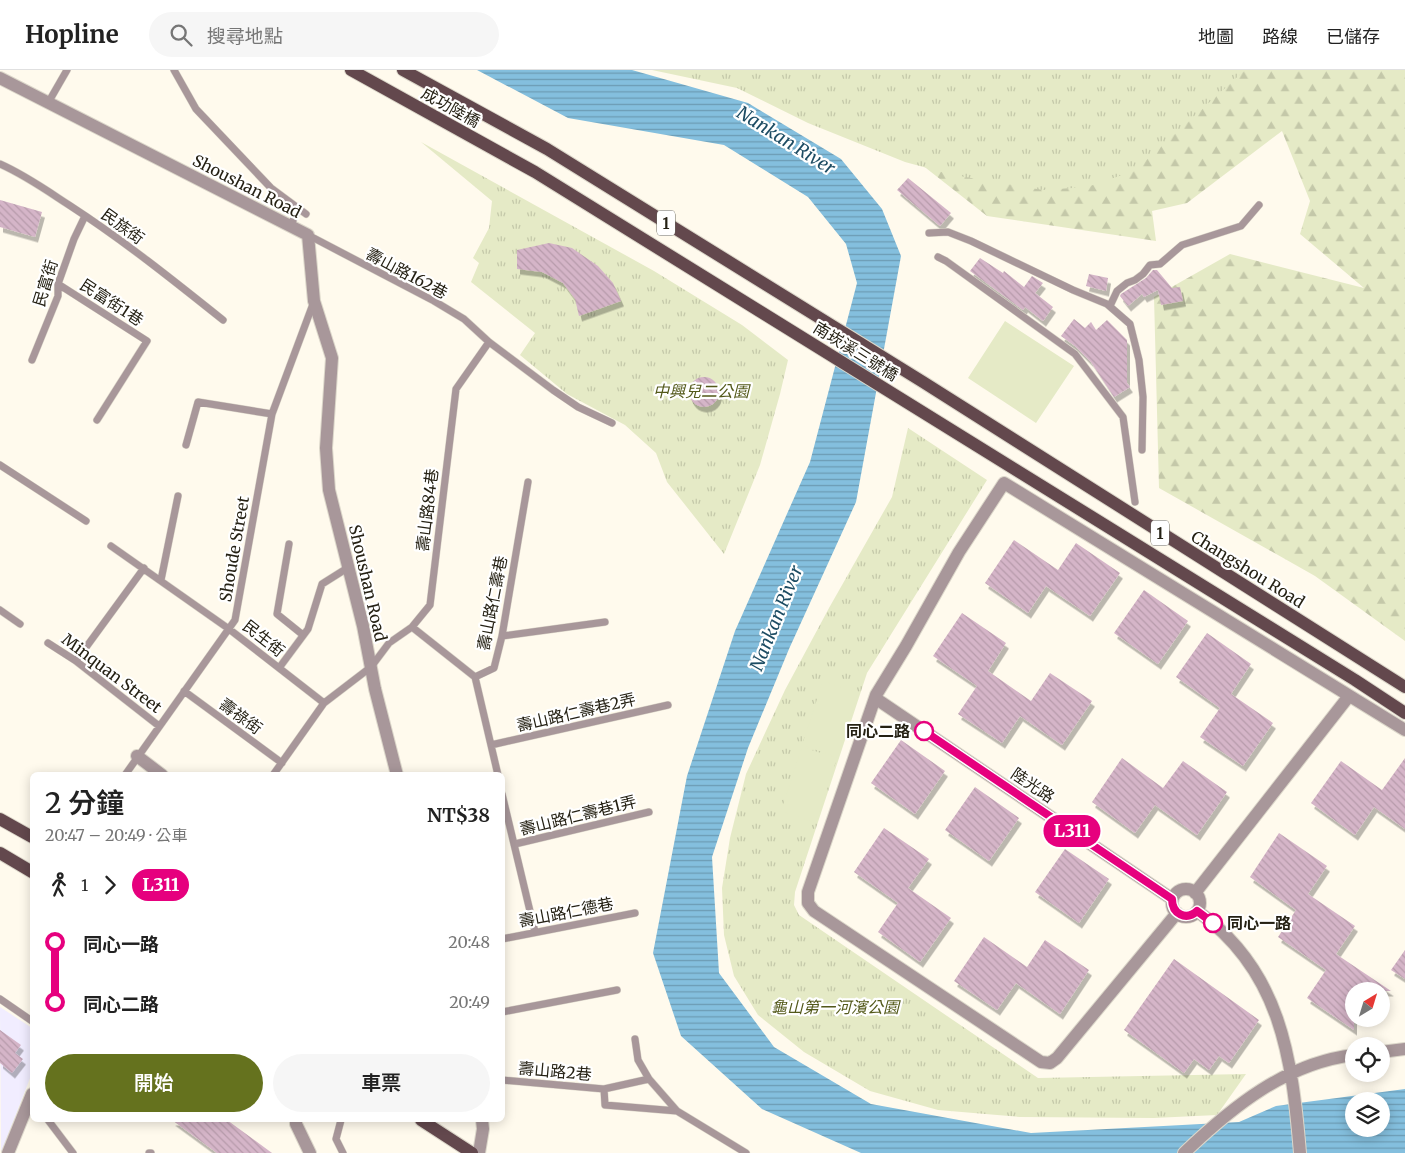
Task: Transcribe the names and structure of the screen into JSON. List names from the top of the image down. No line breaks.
{"streets":{"main road":["成功陸橋","1","南崁溪三號橋","Changshou Road"],"street":["Shoushan Road","陸光路"],"lane":["民族街","壽山路162巷","民富街","民富街1巷","壽山路84巷","Shoude Street","壽山路仁壽巷","民生街","Minquan Street","壽山路仁壽巷2弄","壽祿街","壽山路仁壽巷1弄","壽山路仁德巷","壽山路2巷"]},"crossings":[["成功陸橋","南崁溪三號橋"],["Shoushan Road","壽山路162巷"],["Shoushan Road","壽山路84巷"],["Shoushan Road","Shoude Street"],["民族街","民富街"],["壽山路162巷","壽山路84巷"],["民富街","民富街1巷"],["南崁溪三號橋","Changshou Road"],["壽山路84巷","民生街"],["壽山路84巷","壽祿街"],["Shoude Street","民生街"],["Shoude Street","Minquan Street"],["Shoude Street","壽祿街"]],"water":["Nankan River"],"parks":["中興兒二公園","龜山第一河濱公園"],"places":["同心二路","同心一路"],"lines":["bus line L311"],"north":"top right","page":{"header":"Hopline","search":"搜尋地點","nav":["地圖","路線","已儲存"],"on_map":"L311","heading":["2 分鐘","20:47 – 20:49 · 公車","NT$38"],"legs":["1","L311"],"list":[{"name":"同心一路","value":"20:48"},{"name":"同心二路","value":"20:49"}],"buttons":["開始","車票"]}}
